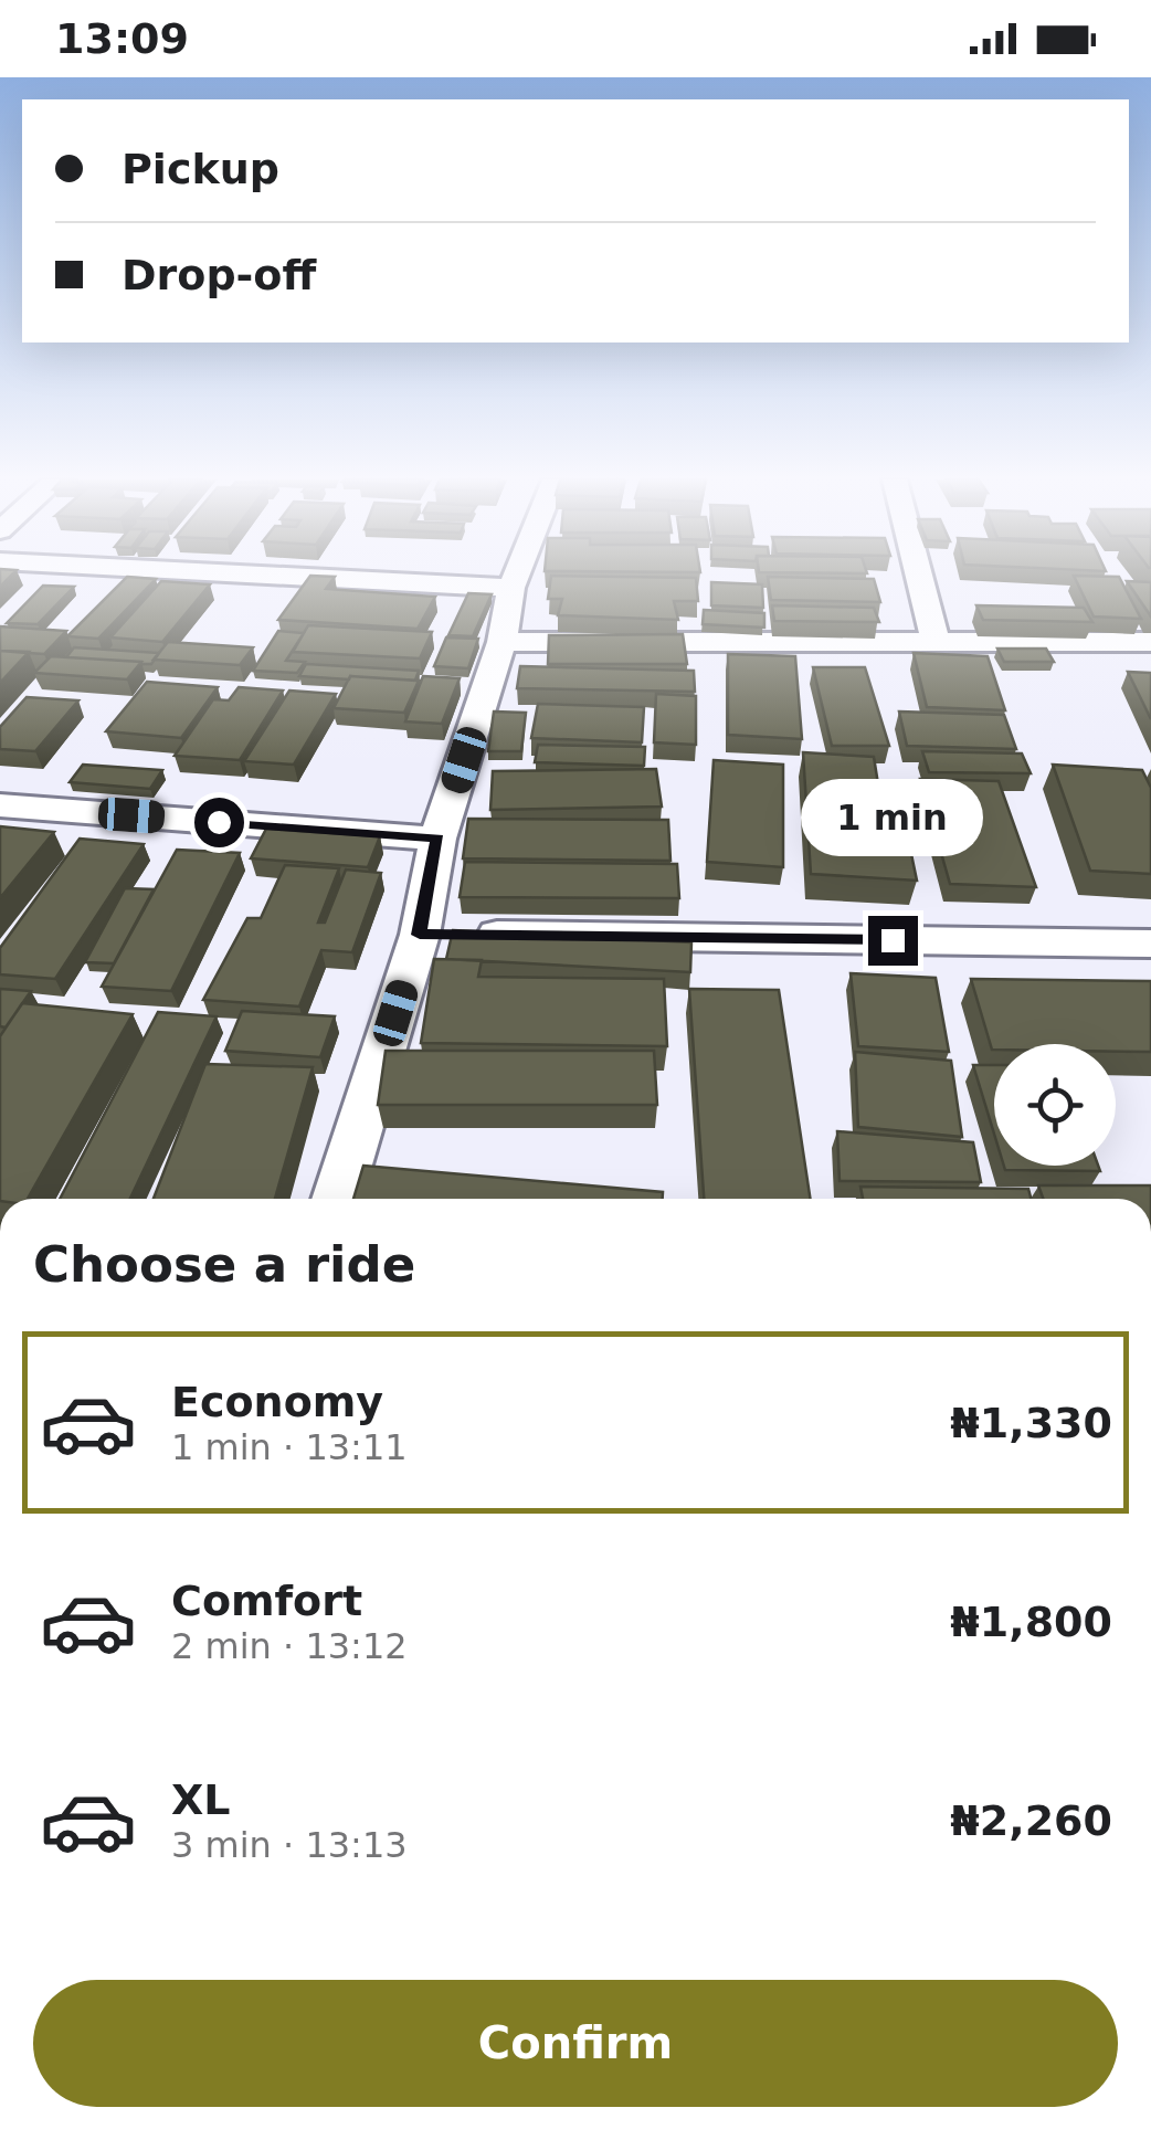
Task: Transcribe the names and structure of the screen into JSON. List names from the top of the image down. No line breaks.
{"page":{"status":"13:09","banner":["Pickup","Drop-off"],"bubble":"1 min","heading":"Choose a ride","list":[{"name":"Economy","note":"1 min · 13:11","value":"₦1,330"},{"name":"Comfort","note":"2 min · 13:12","value":"₦1,800"},{"name":"XL","note":"3 min · 13:13","value":"₦2,260"}],"buttons":"Confirm"}}
